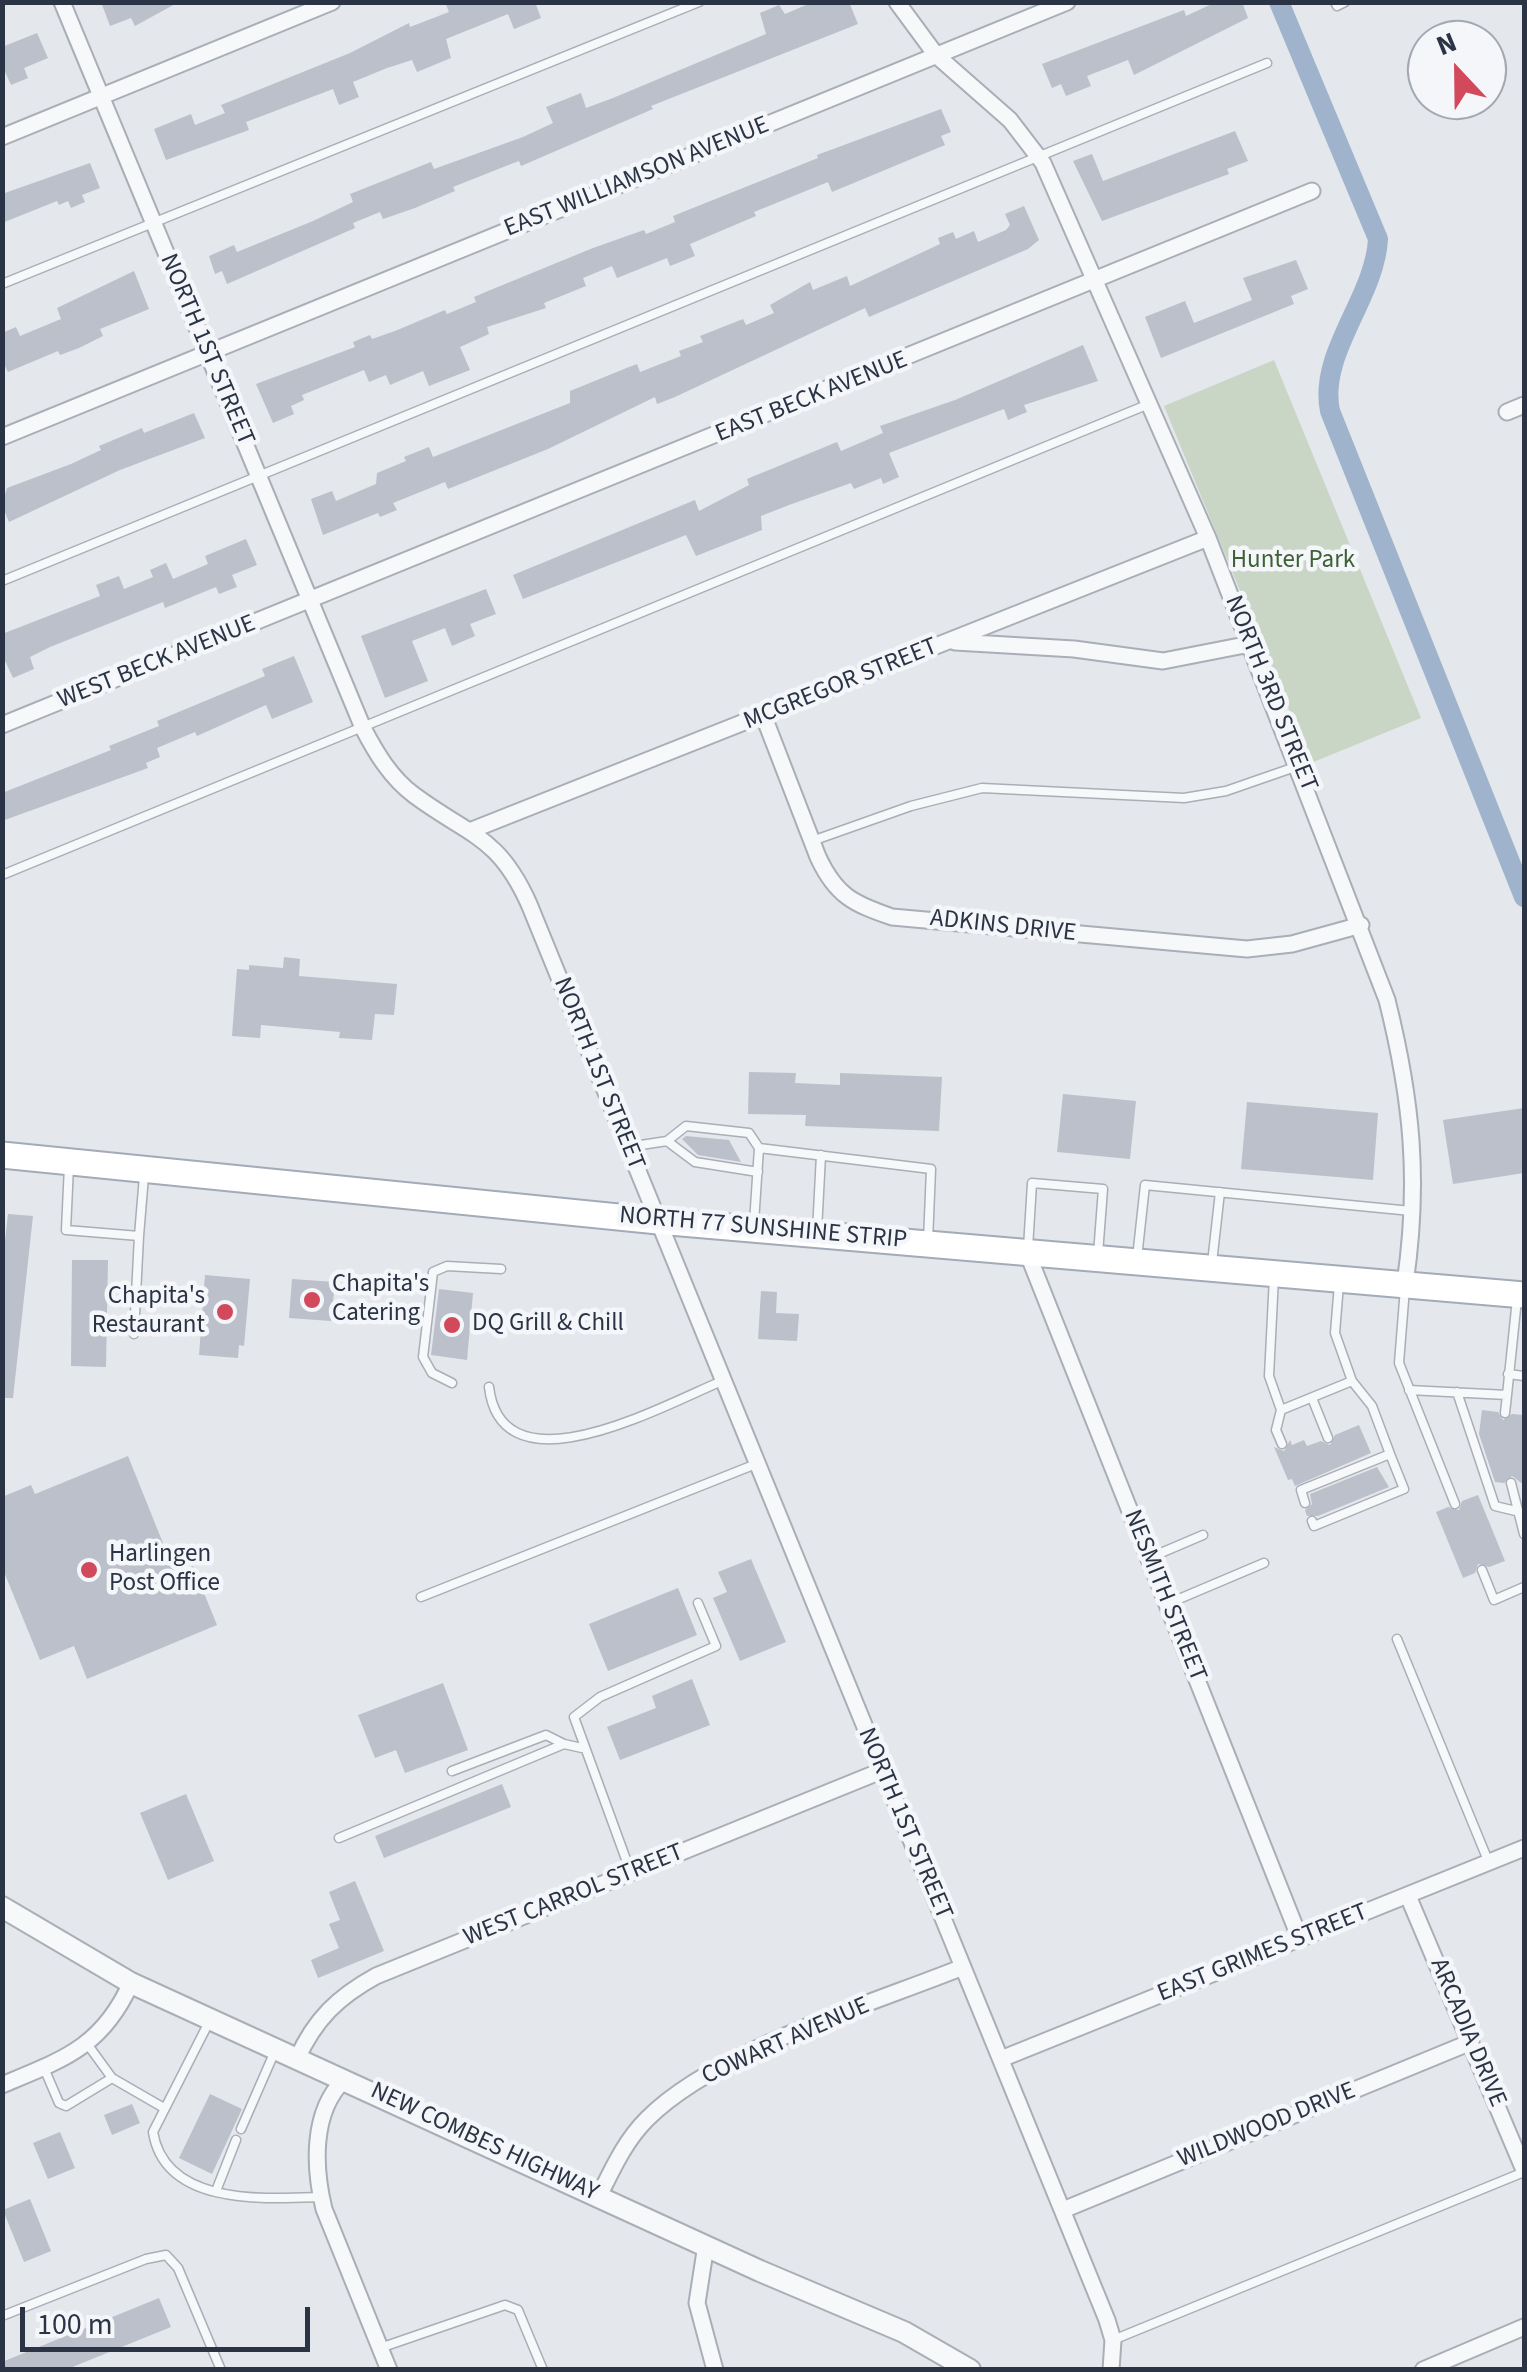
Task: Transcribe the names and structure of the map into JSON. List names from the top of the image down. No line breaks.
{"streets":{"main road":["NORTH 77 SUNSHINE STRIP"],"street":["EAST WILLIAMSON AVENUE","NORTH 1ST STREET","EAST BECK AVENUE","WEST BECK AVENUE","MCGREGOR STREET","NORTH 3RD STREET","ADKINS DRIVE","NESMITH STREET","WEST CARROL STREET","EAST GRIMES STREET","ARCADIA DRIVE","COWART AVENUE","WILDWOOD DRIVE","NEW COMBES HIGHWAY"]},"crossings":[["EAST WILLIAMSON AVENUE","NORTH 1ST STREET"],["EAST WILLIAMSON AVENUE","NORTH 3RD STREET"],["NORTH 1ST STREET","EAST BECK AVENUE"],["NORTH 1ST STREET","WEST BECK AVENUE"],["NORTH 1ST STREET","MCGREGOR STREET"],["NORTH 1ST STREET","NORTH 77 SUNSHINE STRIP"],["NORTH 1ST STREET","WEST CARROL STREET"],["NORTH 1ST STREET","EAST GRIMES STREET"],["NORTH 1ST STREET","COWART AVENUE"],["NORTH 1ST STREET","WILDWOOD DRIVE"],["EAST BECK AVENUE","WEST BECK AVENUE"],["EAST BECK AVENUE","NORTH 3RD STREET"],["MCGREGOR STREET","NORTH 3RD STREET"],["MCGREGOR STREET","ADKINS DRIVE"],["NORTH 3RD STREET","ADKINS DRIVE"],["NORTH 3RD STREET","NORTH 77 SUNSHINE STRIP"],["NORTH 77 SUNSHINE STRIP","NESMITH STREET"],["NESMITH STREET","EAST GRIMES STREET"],["WEST CARROL STREET","NEW COMBES HIGHWAY"],["EAST GRIMES STREET","ARCADIA DRIVE"],["ARCADIA DRIVE","WILDWOOD DRIVE"],["COWART AVENUE","NEW COMBES HIGHWAY"]],"parks":["Hunter Park"],"places":["Chapita's Catering","Chapita's Restaurant","DQ Grill & Chill","Harlingen Post Office"],"scale_bar":"100 m","north":"top"}
